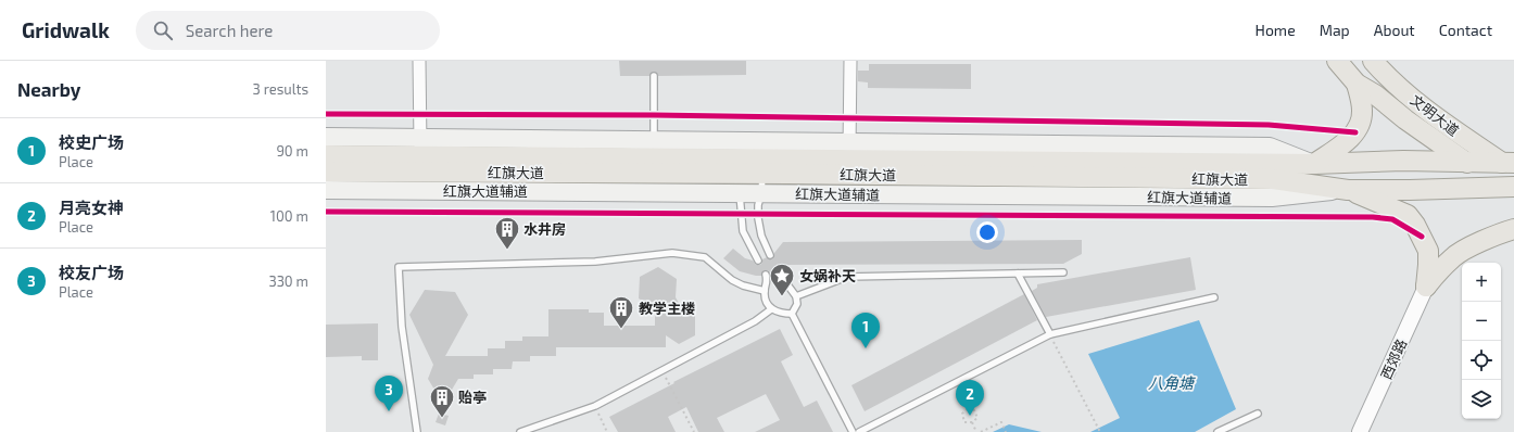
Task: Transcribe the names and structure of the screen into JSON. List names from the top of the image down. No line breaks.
{"streets":{"main road":["文明大道","红旗大道","红旗大道辅道"],"street":["西郊路"]},"crossings":[["文明大道","红旗大道"],["红旗大道","红旗大道辅道"]],"water":["八角塘"],"places":{"building":["水井房","教学主楼","贻亭"],"place":["女娲补天"]},"page":{"header":"Gridwalk","search":"Search here","nav":["Home","Map","About","Contact"],"heading":["Nearby","3 results"],"list":[{"mark":"1","name":"校史广场","note":"Place","value":"90 m"},{"mark":"2","name":"月亮女神","note":"Place","value":"100 m"},{"mark":"3","name":"校友广场","note":"Place","value":"330 m"}],"map_buttons":["+","−"],"pins":["1","3","2"]}}
